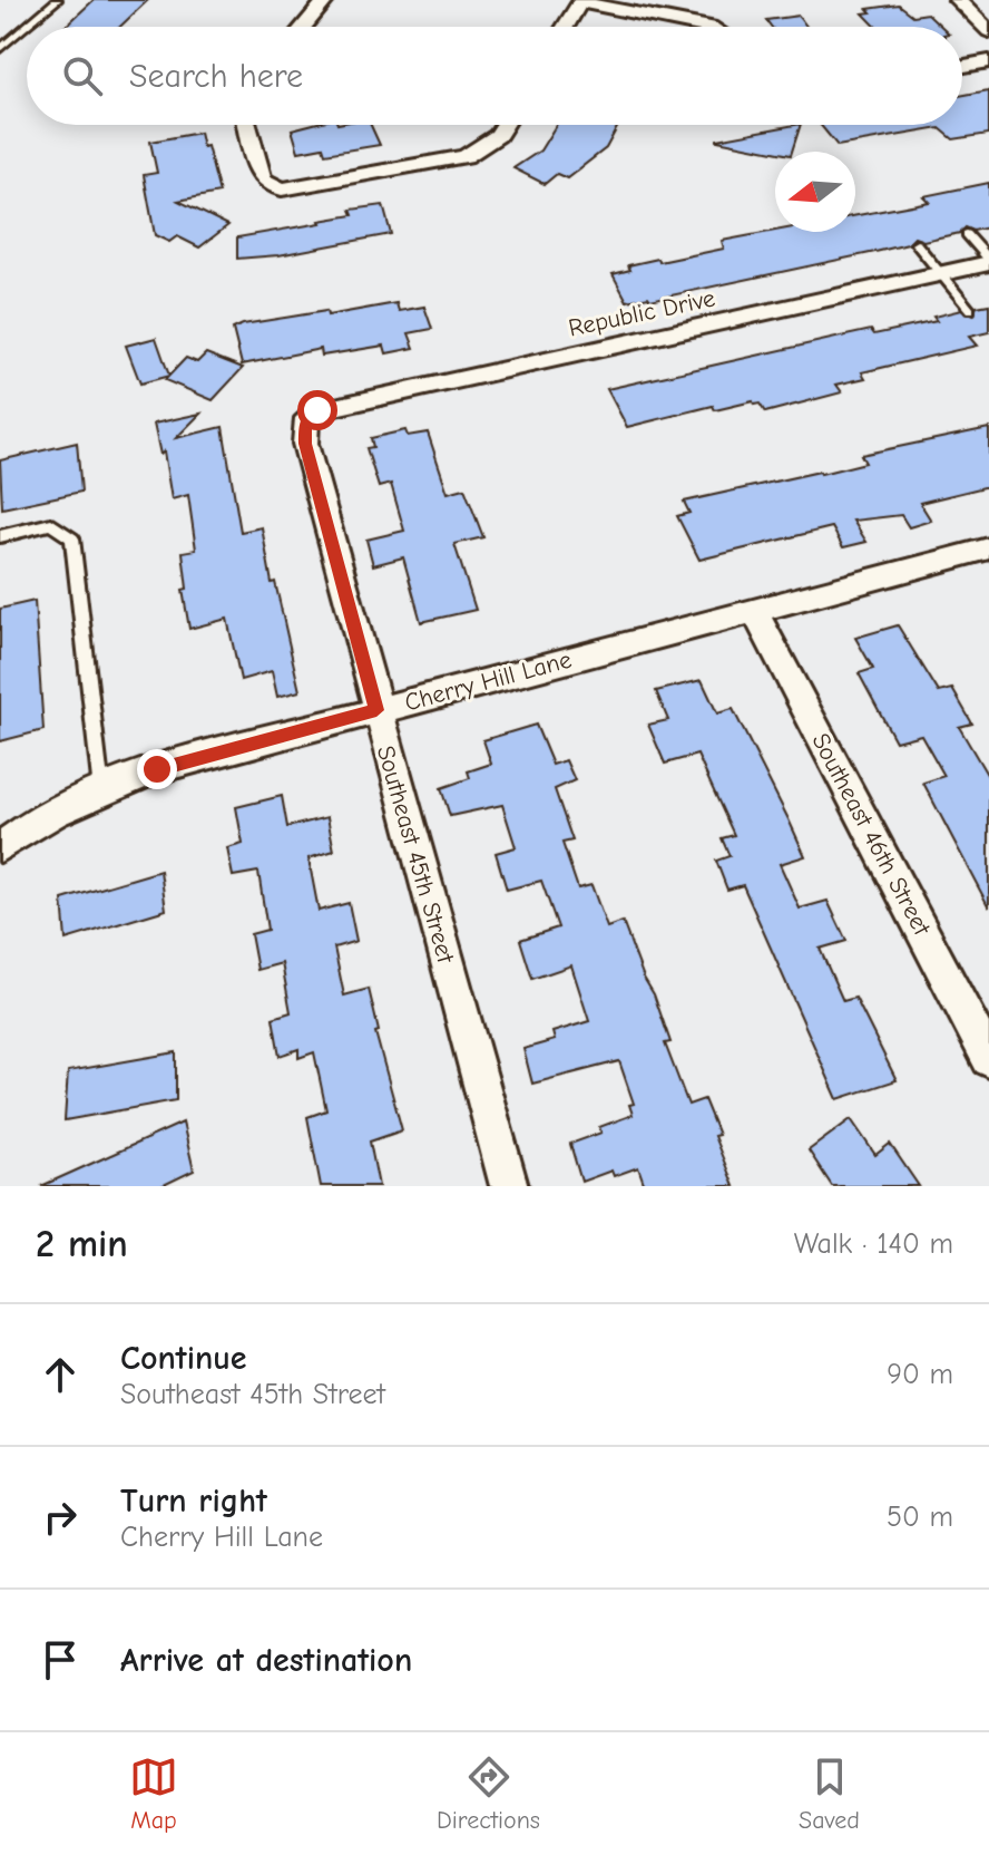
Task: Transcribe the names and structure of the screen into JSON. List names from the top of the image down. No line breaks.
{"streets":{"street":["Republic Drive","Cherry Hill Lane","Southeast 46th Street","Southeast 45th Street"]},"crossings":[["Republic Drive","Southeast 45th Street"],["Cherry Hill Lane","Southeast 46th Street"],["Cherry Hill Lane","Southeast 45th Street"]],"north":"left","page":{"search":"Search here","heading":["2 min","Walk · 140 m"],"list":[["Continue","Southeast 45th Street","90 m"],["Turn right","Cherry Hill Lane","50 m"],"Arrive at destination"],"nav":["Map","Directions","Saved"]}}
